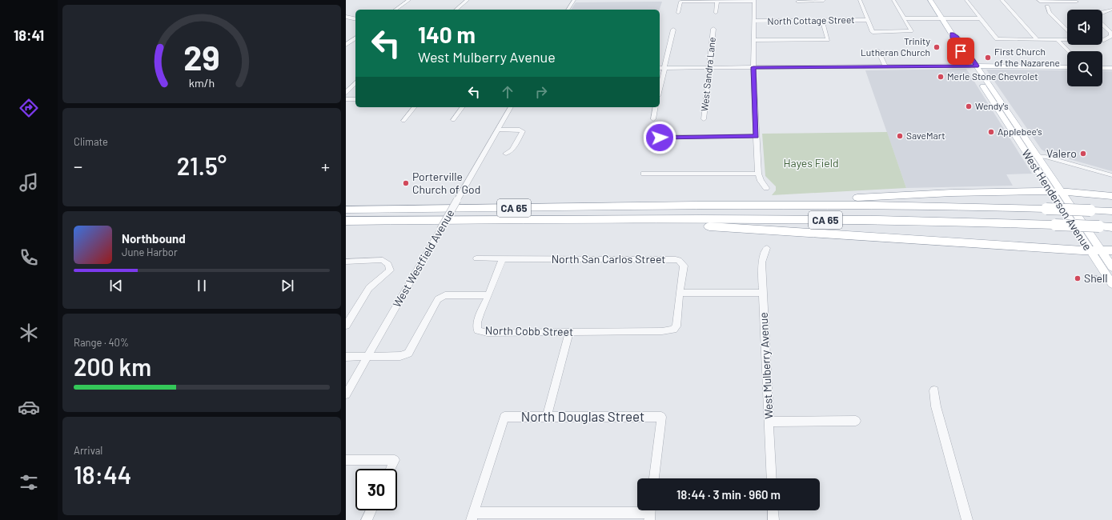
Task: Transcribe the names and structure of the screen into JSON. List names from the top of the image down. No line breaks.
{"streets":{"highway":["CA 65"],"main road":["West Henderson Avenue"],"street":["North Cottage Street","West Sandra Lane","West Westfield Avenue","North San Carlos Street","North Cobb Street","West Mulberry Avenue","North Douglas Street"]},"crossings":[["North San Carlos Street","North Cobb Street"]],"parks":["Hayes Field"],"places":["Trinity Lutheran Church","First Church of the Nazarene","Merle Stone Chevrolet","Wendy's","Applebee's","SaveMart","Valero","Porterville Church of God","Shell"],"page":{"tabs":"18:41","turn":["140 m","West Mulberry Avenue"],"tile":["Climate",["Range · 40%","200 km"],["Arrival","18:44"]],"heat":["−","21.5°","+"],"song":["Northbound","June Harbor"],"limit":"30","trip":"18:44 · 3 min · 960 m","gauge":["29","km/h"]}}
